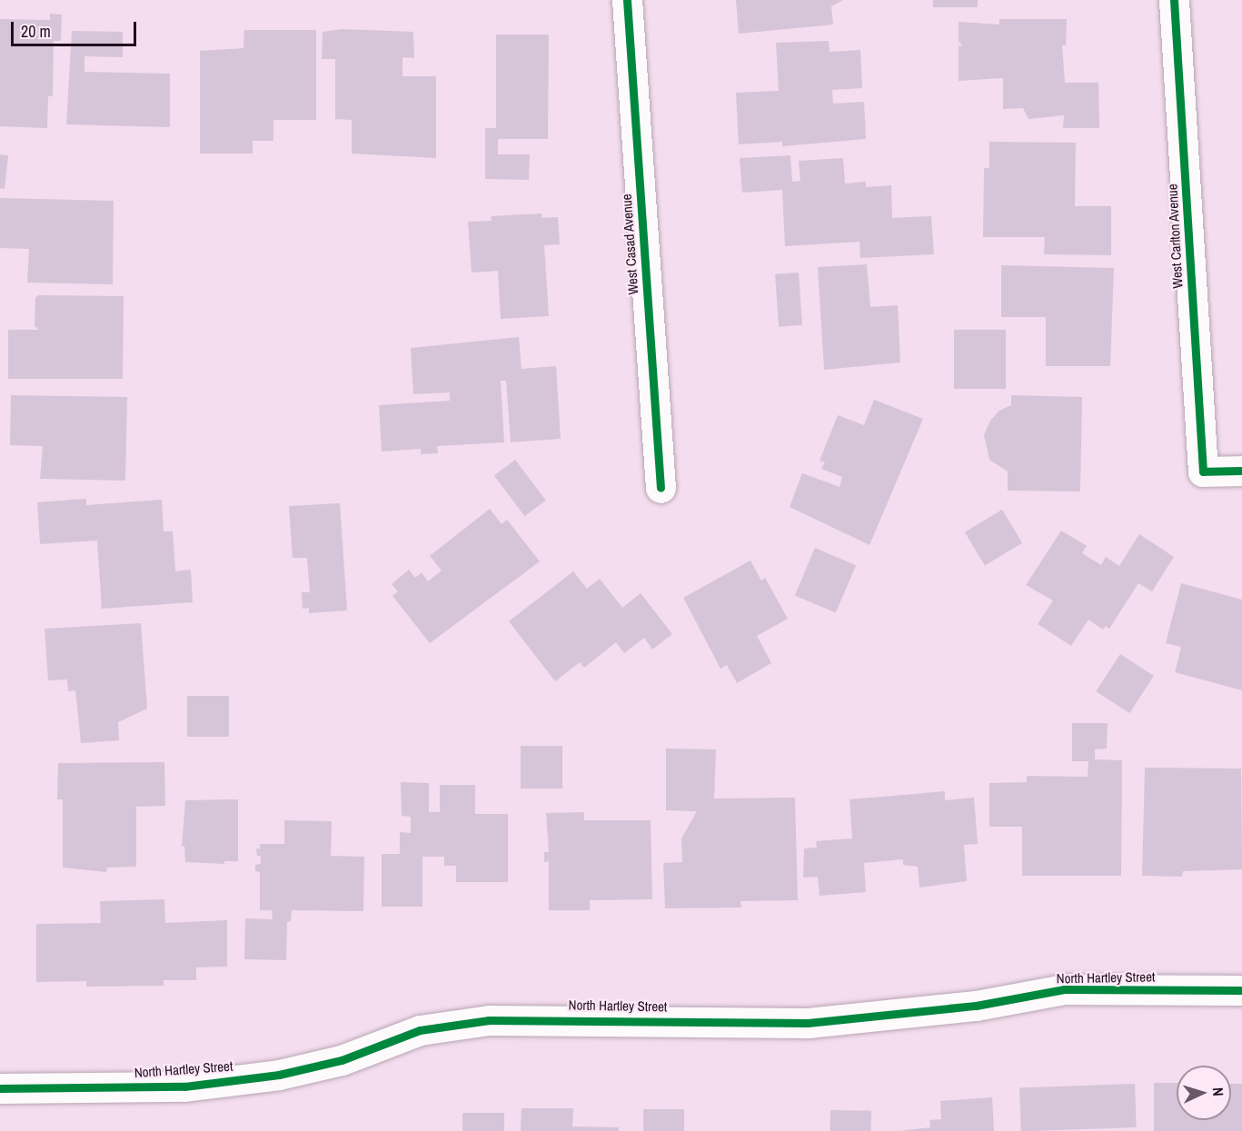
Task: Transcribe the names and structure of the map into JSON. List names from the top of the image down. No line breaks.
{"streets":{"street":["West Carlton Avenue","West Casad Avenue","North Hartley Street"]},"scale_bar":"20 m","north":"right"}
